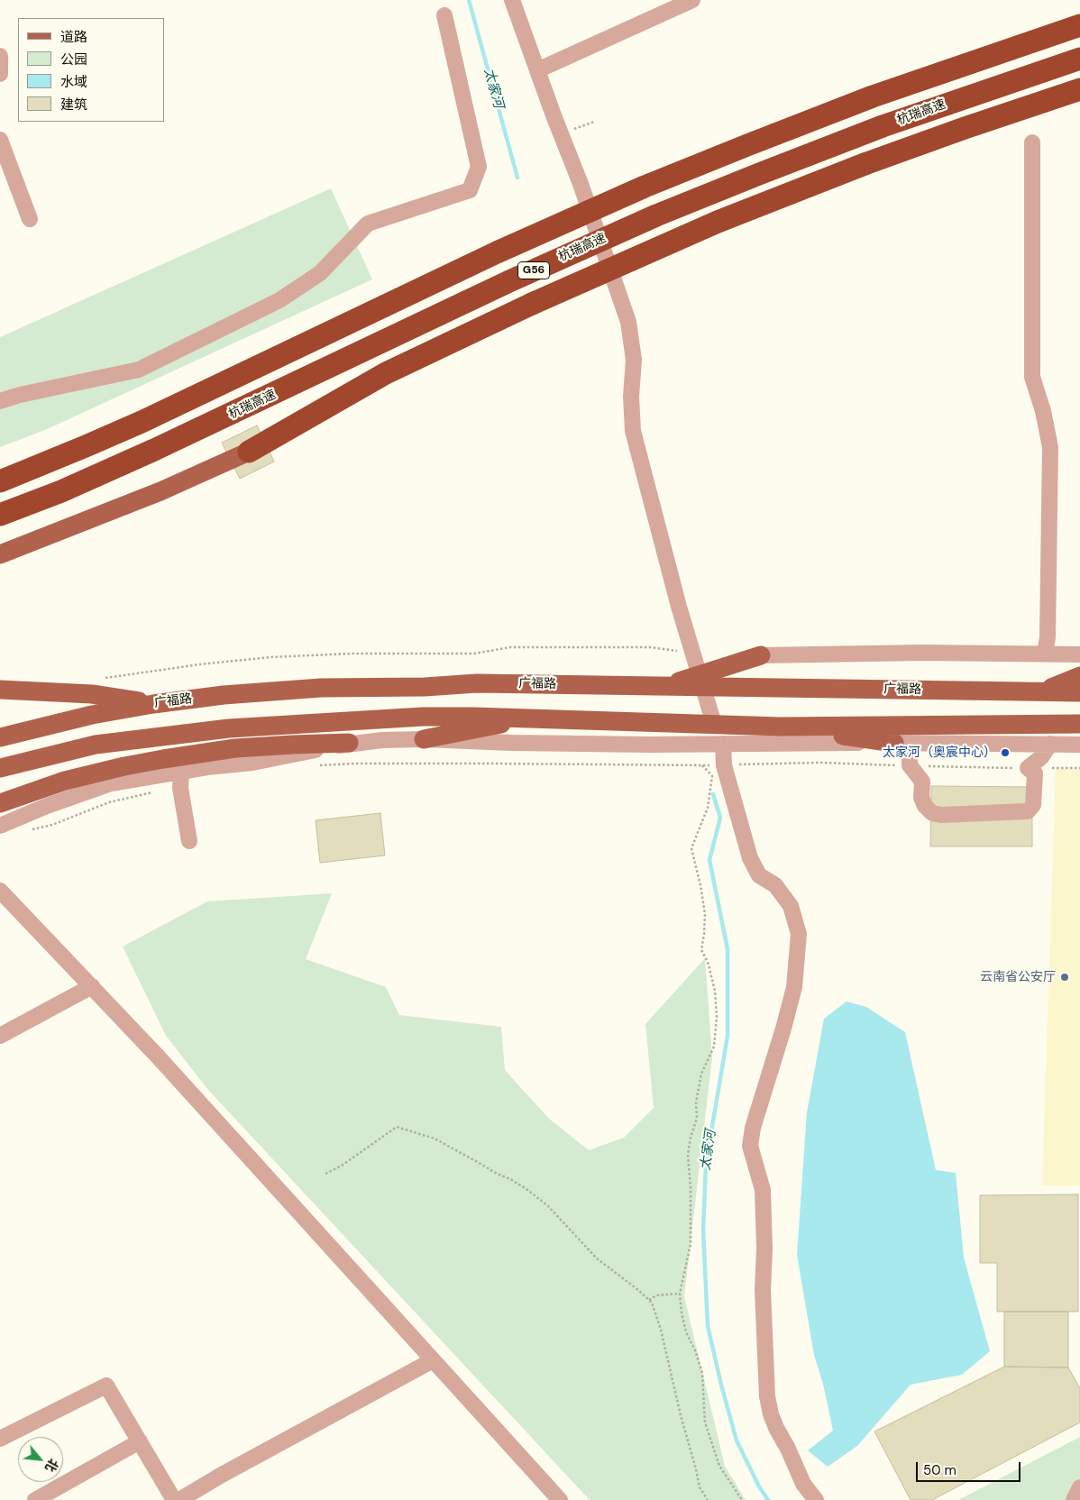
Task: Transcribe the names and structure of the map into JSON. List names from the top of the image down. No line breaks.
{"streets":{"highway":["杭瑞高速","G56"],"main road":["广福路"]},"water":["太家河"],"places":["太家河（奥宸中心）","云南省公安厅"],"legend":["道路","公园","水域","建筑"],"scale_bar":"50 m","north":"bottom right"}
